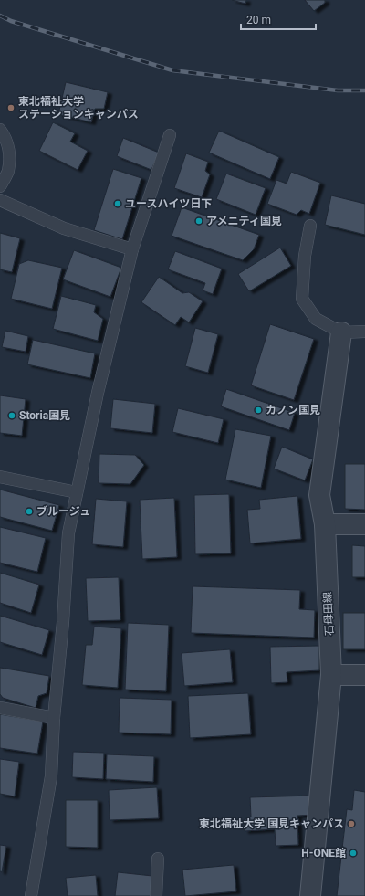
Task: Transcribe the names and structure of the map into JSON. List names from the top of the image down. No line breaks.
{"streets":{"street":["石母田線"]},"places":["東北福祉大学 ステーションキャンパス","ユースハイツ日下","アメニティ国見","カノン国見","Storia国見","ブルージュ","東北福祉大学 国見キャンパス","H-ONE館"],"scale_bar":"20 m"}
